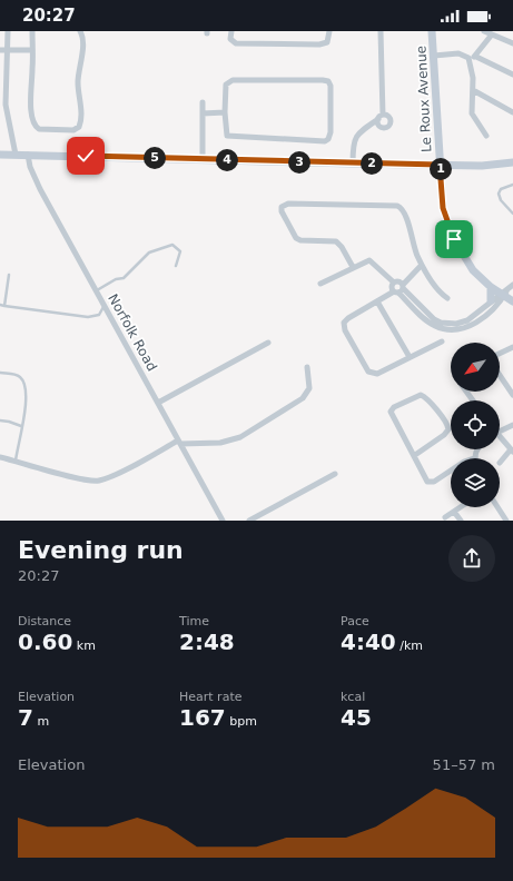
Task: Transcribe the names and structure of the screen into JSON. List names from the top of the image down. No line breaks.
{"streets":{"main road":["Le Roux Avenue"],"street":["Norfolk Road"]},"north":"bottom left","page":{"status":"20:27","pins":["5","4","3","2","1"],"heading":["Evening run","20:27"],"stats":[["Distance","0.60 km"],["Time","2:48"],["Pace","4:40 /km"],["Elevation","7 m"],["Heart rate","167 bpm"],["kcal","45"]],"chart":["Elevation","51–57 m"]}}
